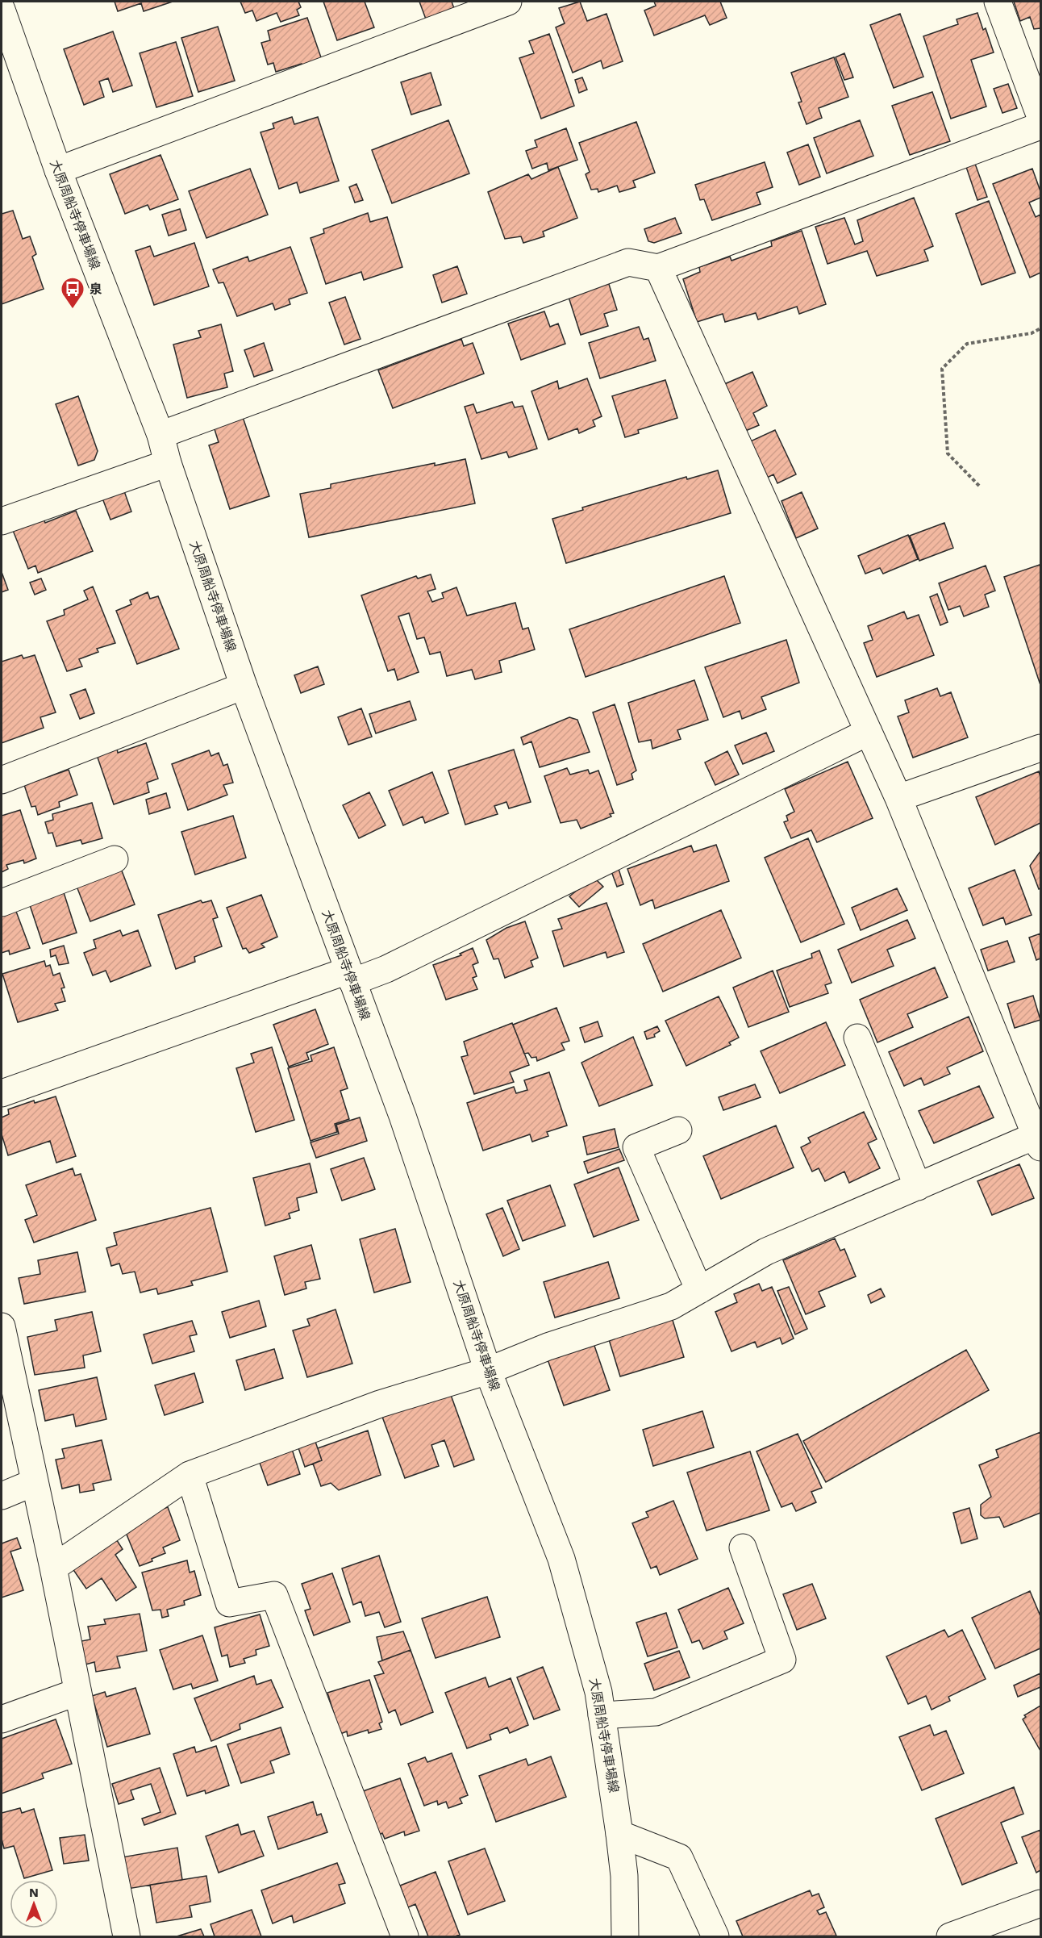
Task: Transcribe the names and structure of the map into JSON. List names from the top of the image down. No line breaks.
{"streets":{"street":["大原周船寺停車場線"]},"places":{"bus stop":["泉"]},"north":"top"}
